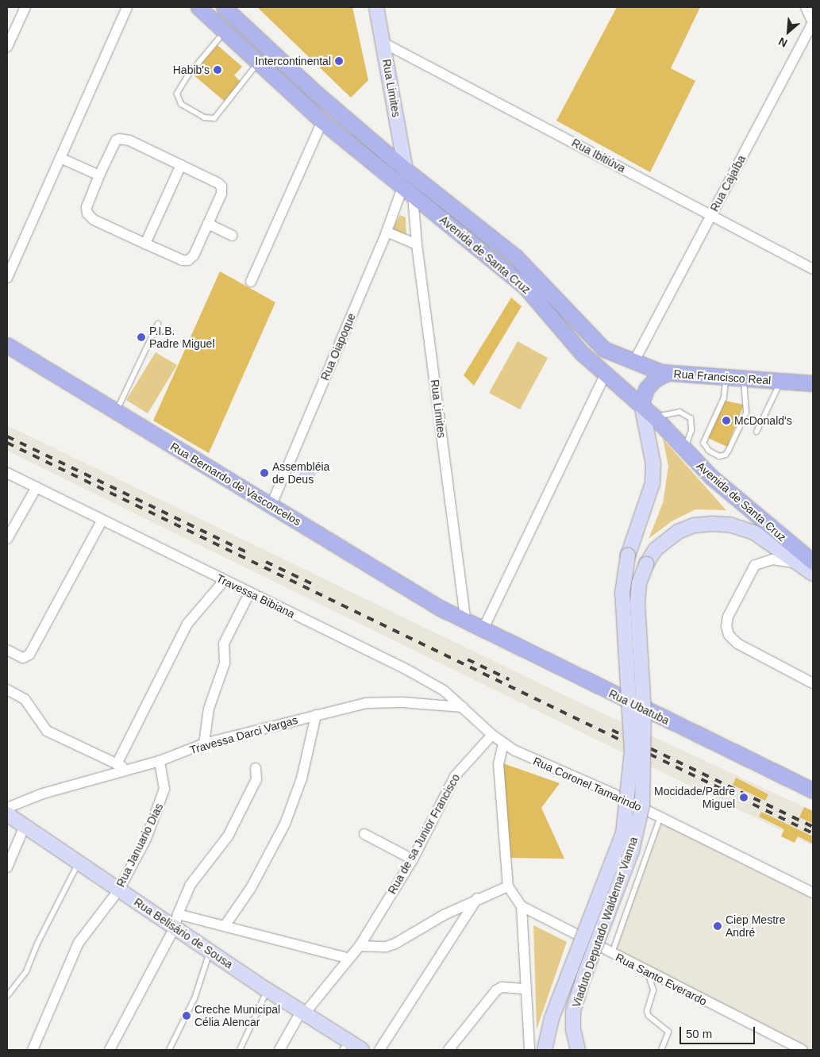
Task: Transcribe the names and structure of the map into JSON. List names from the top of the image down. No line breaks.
{"streets":{"main road":["Rua Limites","Avenida de Santa Cruz","Rua Francisco Real","Rua Bernardo de Vasconcelos","Rua Ubatuba","Viaduto Deputado Waldemar Vianna","Rua Belisário de Sousa"],"street":["Rua Ibitiúva","Rua Cajaíba","Rua Oiapoque","Travessa Bibiana","Travessa Darci Vargas","Rua Coronel Tamarindo","Rua de sa Junior Francisco","Rua Januario Dias","Rua Santo Everardo"]},"crossings":[["Rua Limites","Rua Ibitiúva"],["Rua Limites","Avenida de Santa Cruz"],["Rua Limites","Rua Oiapoque"],["Rua Limites","Rua Bernardo de Vasconcelos"],["Rua Limites","Rua Ubatuba"],["Rua Ibitiúva","Rua Cajaíba"],["Rua Cajaíba","Avenida de Santa Cruz"],["Rua Cajaíba","Rua Francisco Real"],["Avenida de Santa Cruz","Rua Oiapoque"],["Avenida de Santa Cruz","Rua Francisco Real"],["Avenida de Santa Cruz","Viaduto Deputado Waldemar Vianna"],["Rua Oiapoque","Rua Bernardo de Vasconcelos"],["Rua Bernardo de Vasconcelos","Rua Ubatuba"],["Travessa Bibiana","Travessa Darci Vargas"],["Travessa Bibiana","Rua Coronel Tamarindo"],["Travessa Bibiana","Rua de sa Junior Francisco"],["Travessa Darci Vargas","Rua Januario Dias"],["Rua Coronel Tamarindo","Rua de sa Junior Francisco"],["Rua de sa Junior Francisco","Rua Belisário de Sousa"],["Rua Januario Dias","Rua Belisário de Sousa"]],"places":["Intercontinental","Habib's","P.I.B. Padre Miguel","McDonald's","Assembléia de Deus","Mocidade/Padre Miguel","Ciep Mestre André","Creche Municipal Célia Alencar"],"scale_bar":"50 m","north":"bottom left"}
